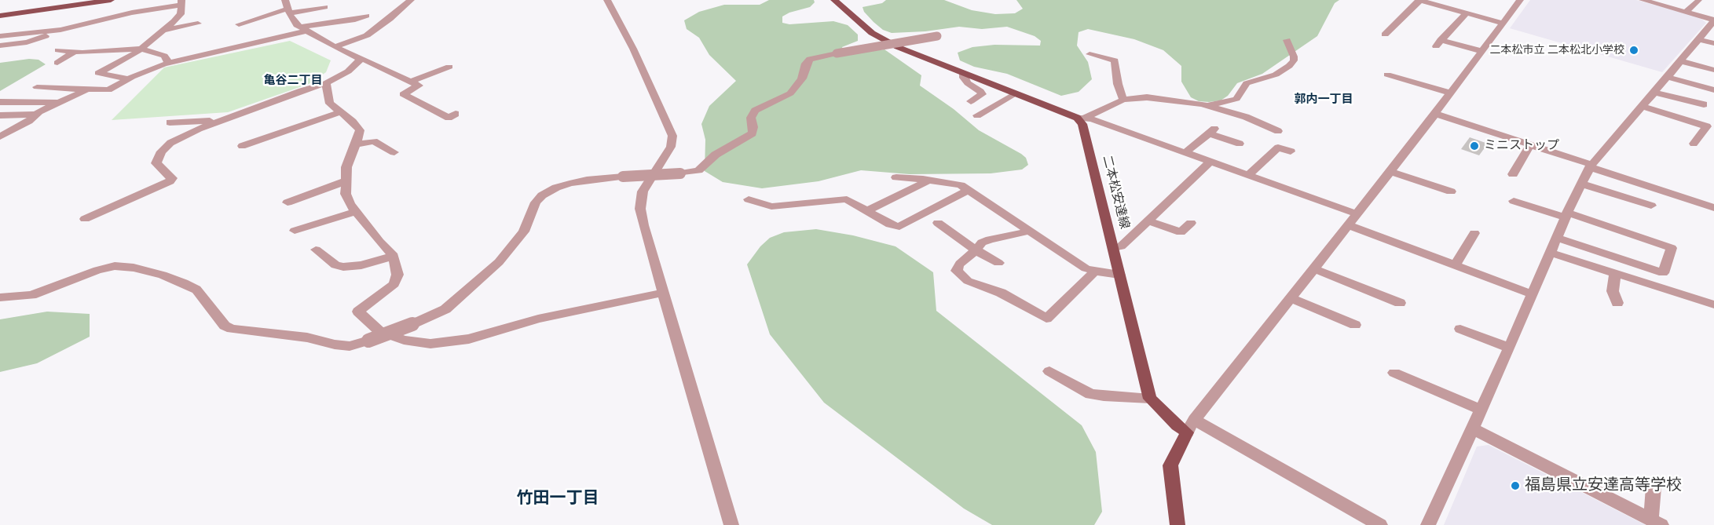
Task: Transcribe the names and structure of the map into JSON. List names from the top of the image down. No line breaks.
{"streets":{"main road":["二本松安達線"]},"districts":["亀谷二丁目","郭内一丁目","竹田一丁目"],"places":["二本松市立 二本松北小学校","ミニストップ","福島県立安達高等学校"]}
